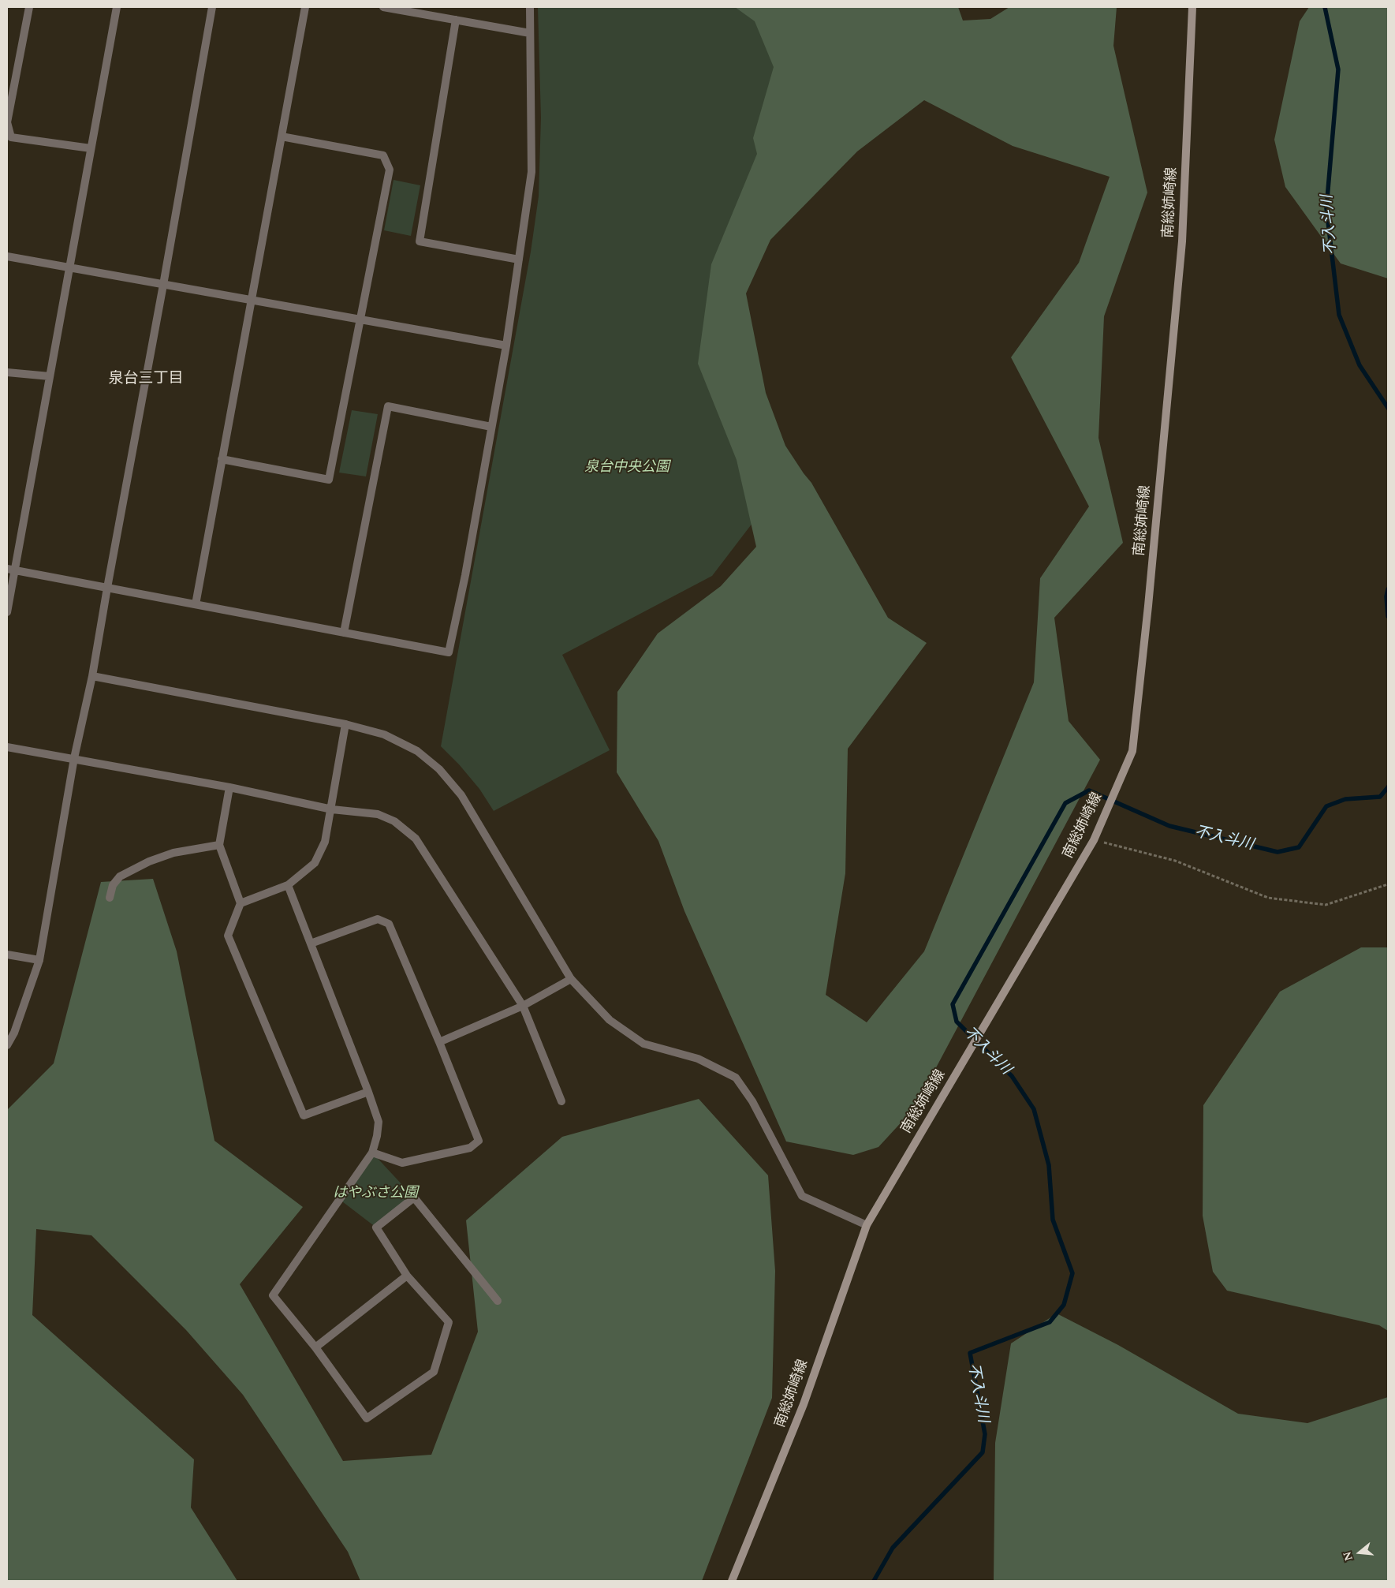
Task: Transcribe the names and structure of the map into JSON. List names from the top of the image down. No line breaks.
{"streets":{"main road":["南総姉崎線"]},"districts":["泉台三丁目"],"water":["不入斗川"],"parks":["泉台中央公園","はやぶさ公園"],"north":"left"}
